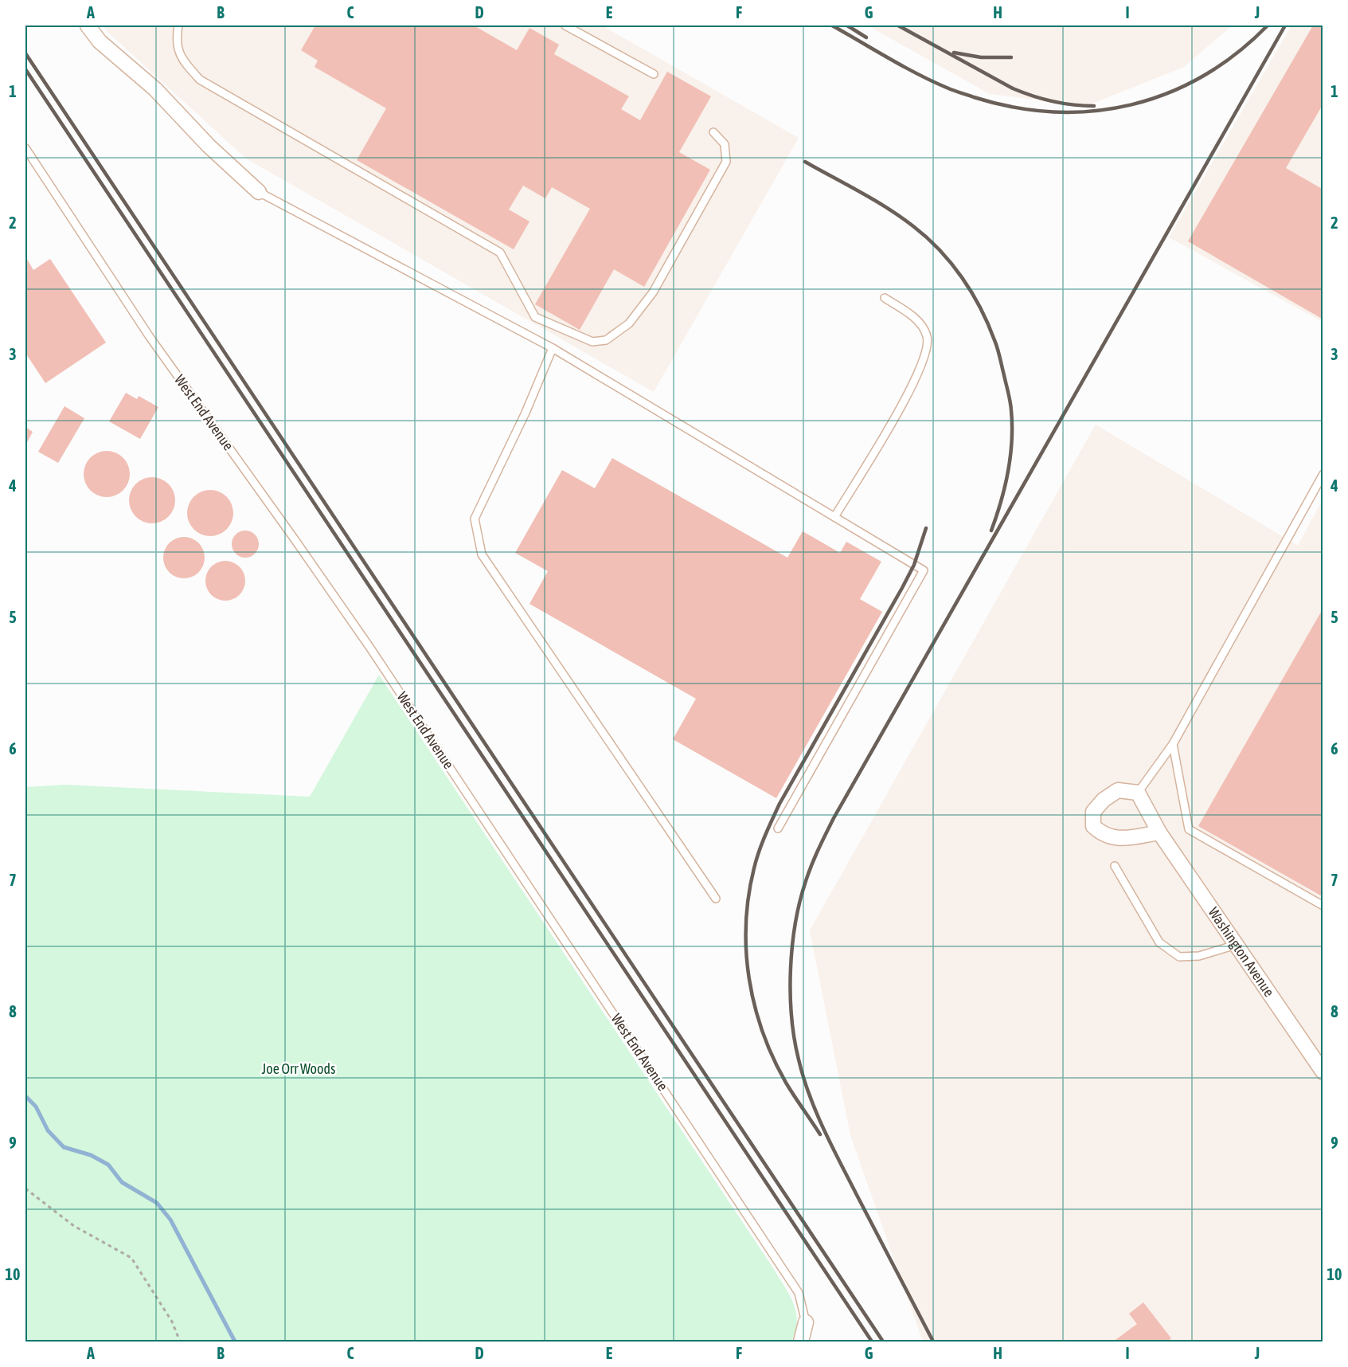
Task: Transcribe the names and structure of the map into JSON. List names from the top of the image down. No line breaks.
{"streets":{"street":["Washington Avenue"],"lane":["West End Avenue"]},"parks":["Joe Orr Woods"],"grid":{"columns":["A","B","C","D","E","F","G","H","I","J"],"rows":["1","2","3","4","5","6","7","8","9","10"]}}
